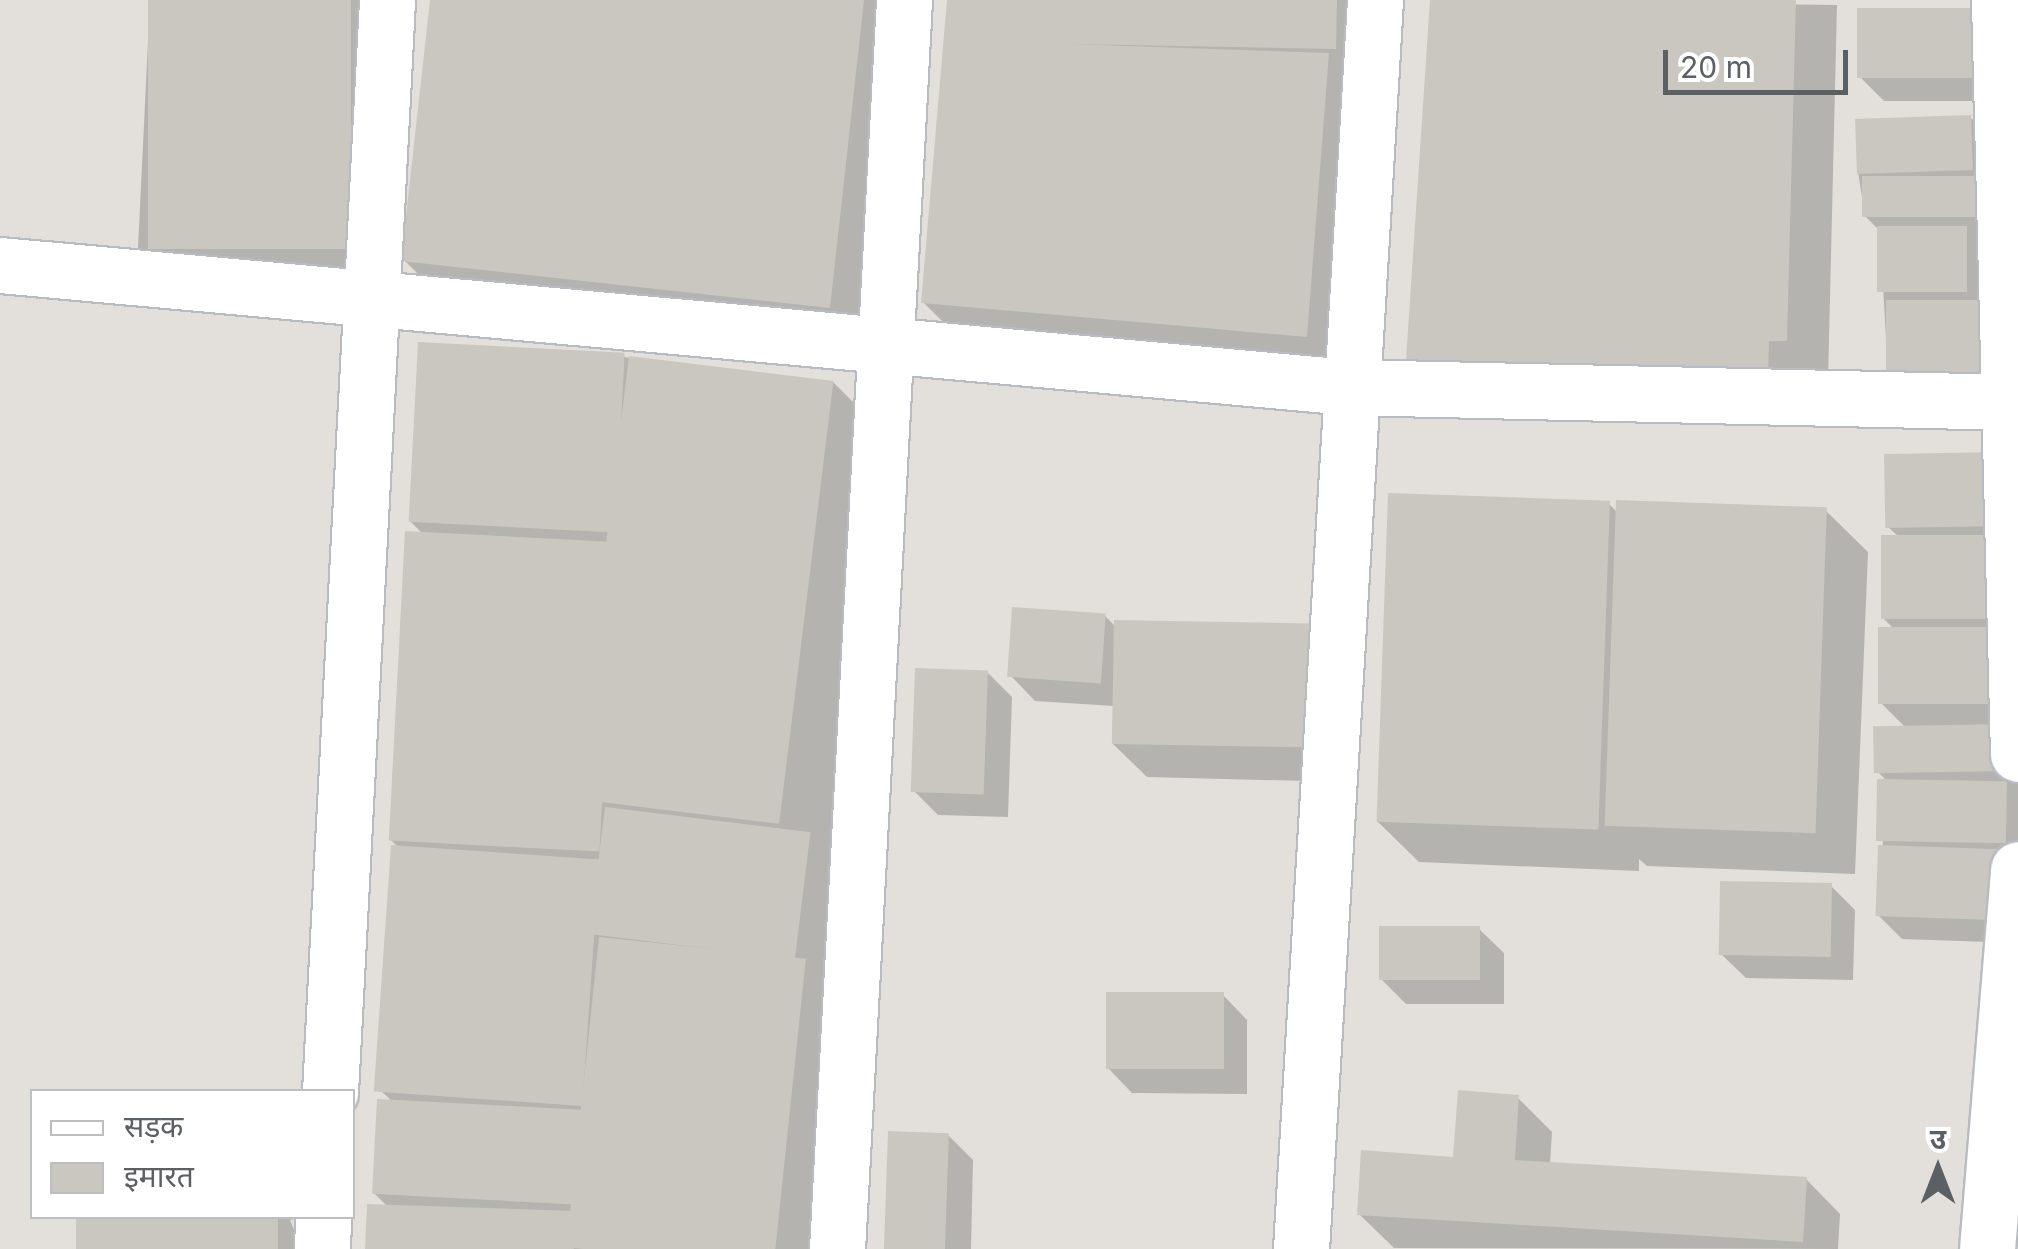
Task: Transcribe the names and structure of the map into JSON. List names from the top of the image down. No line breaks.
{"legend":["सड़क","इमारत"],"scale_bar":"20 m","north":"top"}
